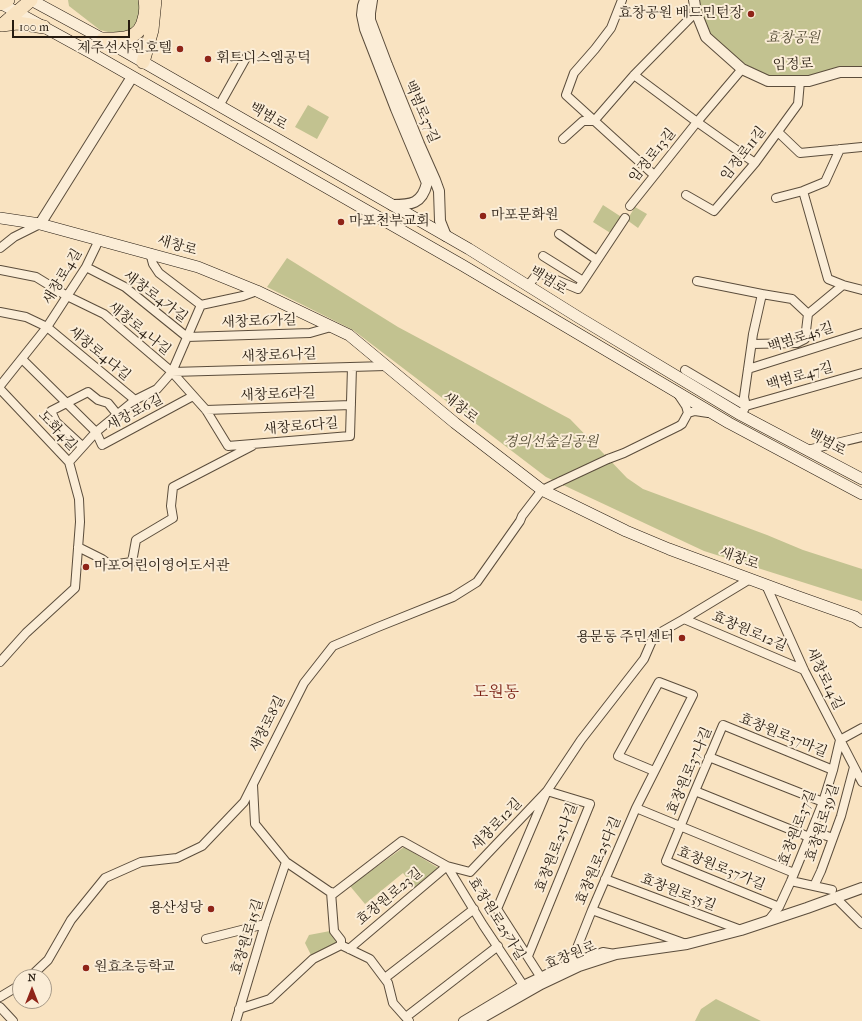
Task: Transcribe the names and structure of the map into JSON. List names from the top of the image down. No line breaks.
{"streets":{"main road":["백범로","새창로"],"street":["임정로","백범로37길","임정로11길","임정로13길","새창로4길","새창로4가길","새창로6가길","새창로4나길","백범로45길","새창로4다길","새창로6나길","백범로47길","새창로6라길","새창로6길","새창로6다길","도화4길","효창원로12길","새창로14길","새창로8길","효창원로37마길","효창원로37나길","효창원로39길","새창로12길","효창원로37길","효창원로25나길","효창원로25다길","효창원로37가길","효창원로35길","효창원로23길","효창원로25가길","효창원로15길","효창원로"]},"crossings":[["임정로","임정로11길"],["임정로","임정로13길"],["백범로37길","백범로"],["백범로","백범로45길"],["백범로","백범로47길"],["새창로","새창로4길"],["새창로","새창로6가길"],["새창로","새창로6나길"],["새창로","새창로14길"],["새창로","새창로8길"],["새창로","새창로12길"],["새창로4길","새창로4가길"],["새창로4길","새창로4나길"],["새창로4길","새창로4다길"],["새창로4길","도화4길"],["새창로4가길","새창로6가길"],["새창로4나길","새창로6나길"],["새창로4나길","새창로6다길"],["백범로45길","백범로47길"],["새창로6나길","새창로6다길"],["새창로6라길","새창로6다길"],["새창로6길","새창로6다길"],["새창로6다길","도화4길"],["효창원로12길","새창로14길"],["효창원로12길","새창로12길"],["새창로14길","효창원로39길"],["새창로14길","효창원로37길"],["효창원로37마길","효창원로37나길"],["효창원로37마길","효창원로37길"],["효창원로37나길","효창원로37길"],["효창원로37나길","효창원로25다길"],["효창원로37나길","효창원로37가길"],["새창로12길","효창원로25나길"],["새창로12길","효창원로23길"],["새창로12길","효창원로25가길"],["효창원로37길","효창원로37가길"],["효창원로37길","효창원로"],["효창원로25다길","효창원로35길"],["효창원로35길","효창원로"],["효창원로23길","효창원로25가길"]],"districts":["도원동"],"parks":["효창공원","경의선숲길공원"],"places":["효창공원 배드민턴장","제주선샤인호텔","휘트니스엠공덕","마포문화원","마포천부교회","마포어린이영어도서관","용문동 주민센터","용산성당","원효초등학교"],"scale_bar":"100 m","north":"top"}
